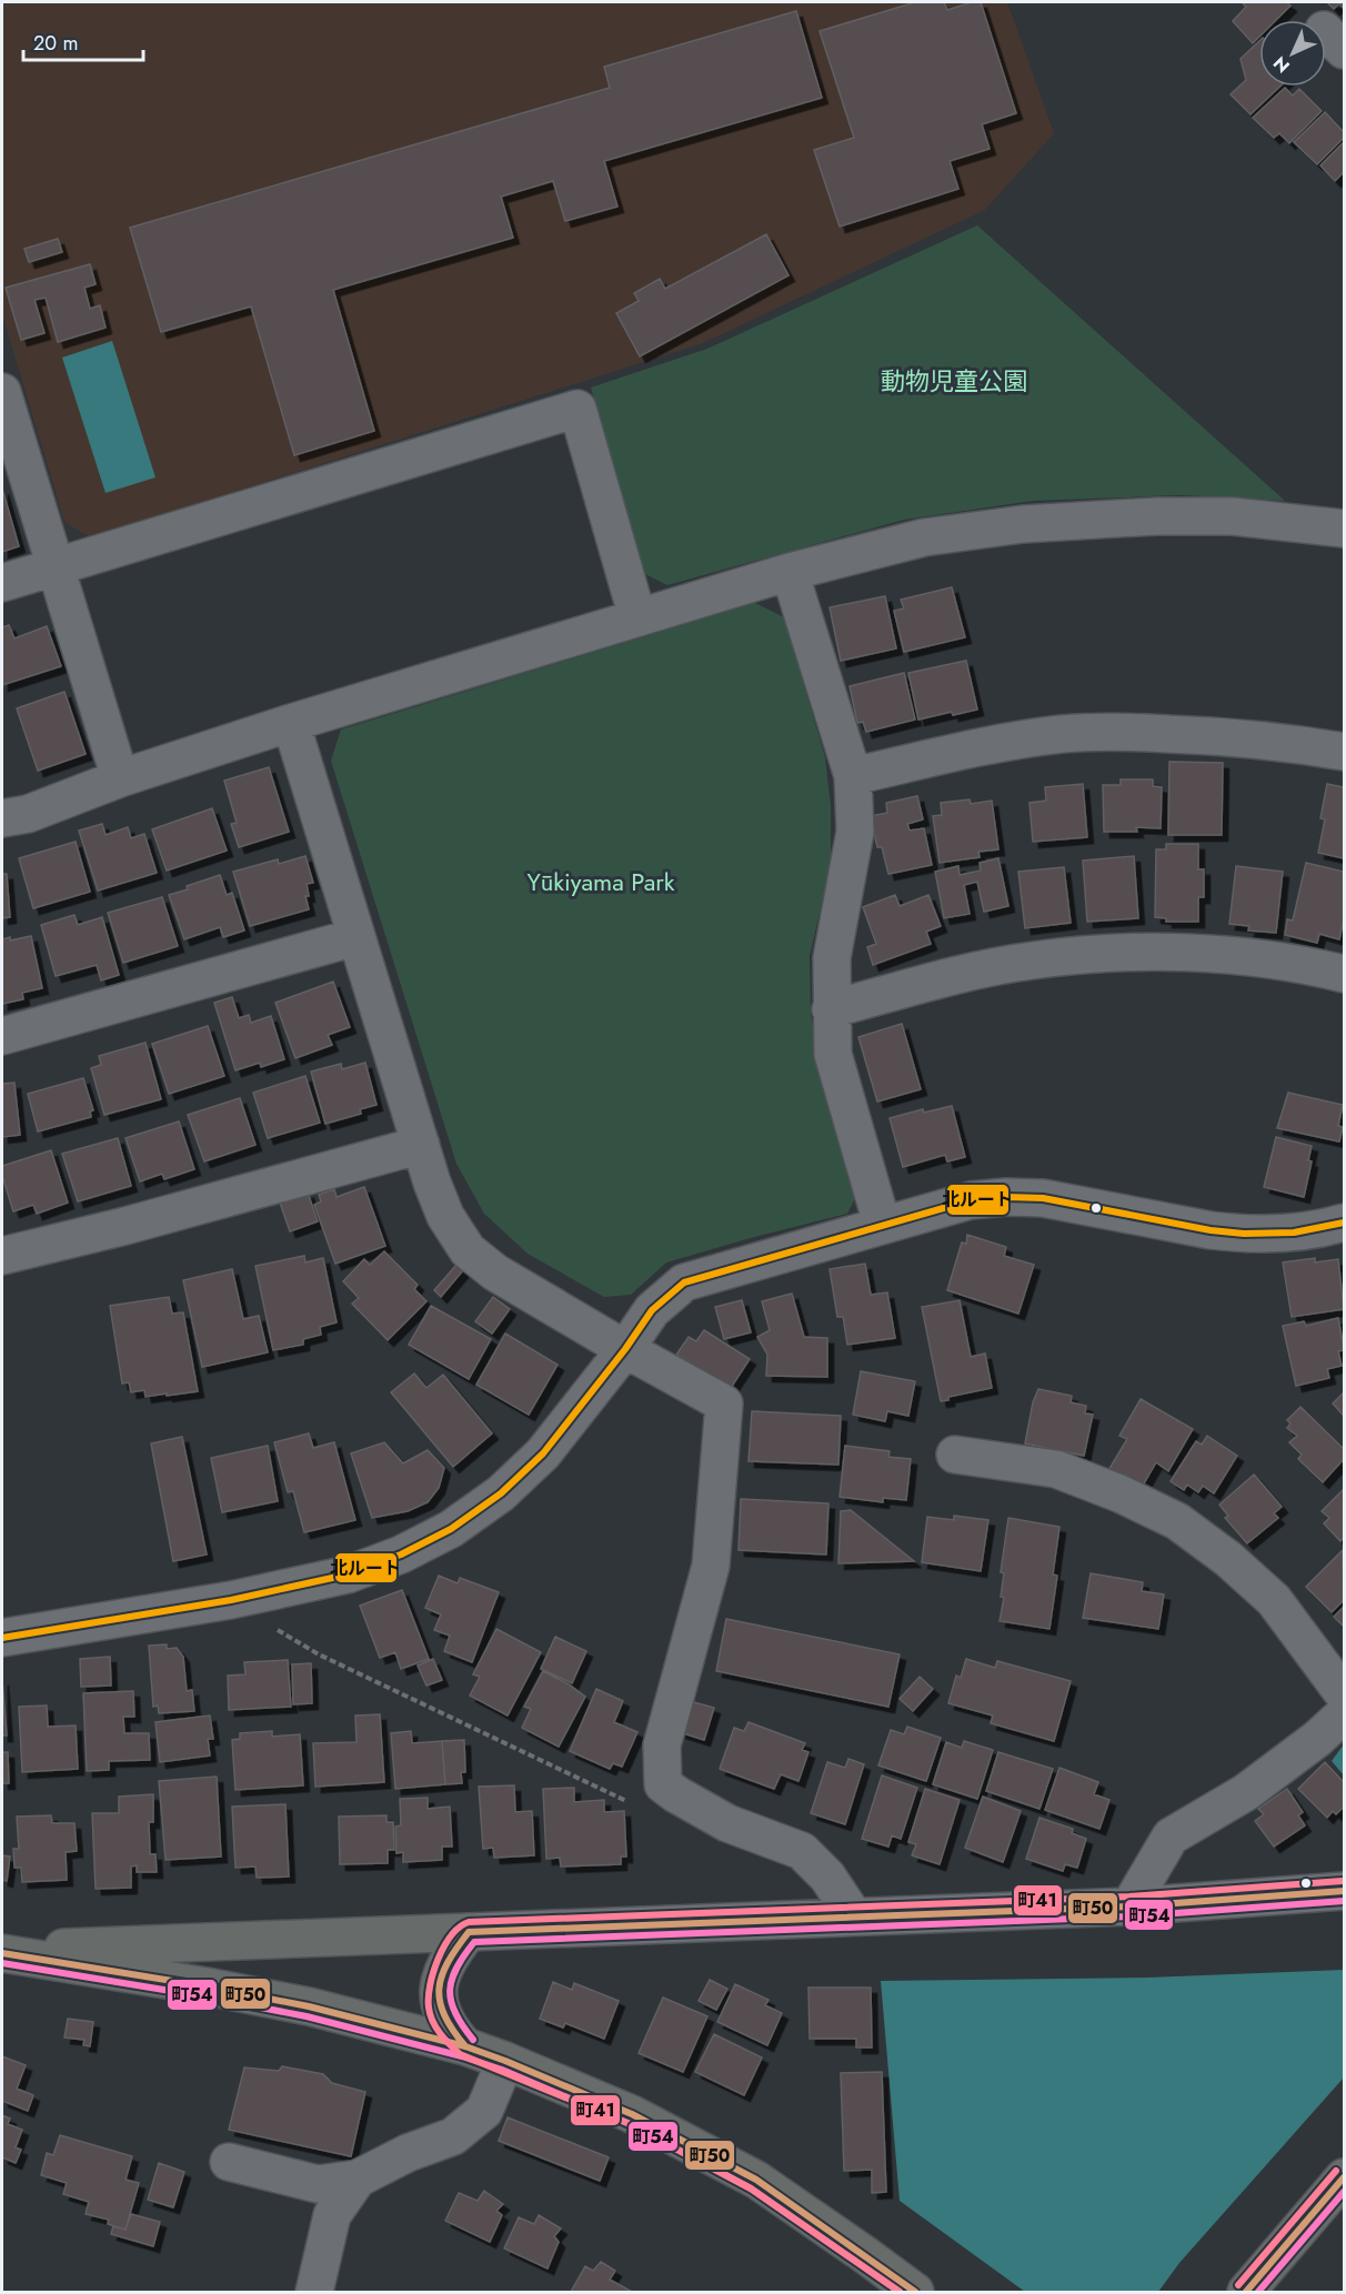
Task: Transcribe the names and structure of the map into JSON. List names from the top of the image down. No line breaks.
{"parks":["動物児童公園","Yūkiyama Park"],"lines":["transit line 北ルート","transit line 町41","transit line 町50","transit line 町54"],"scale_bar":"20 m","north":"bottom left"}
